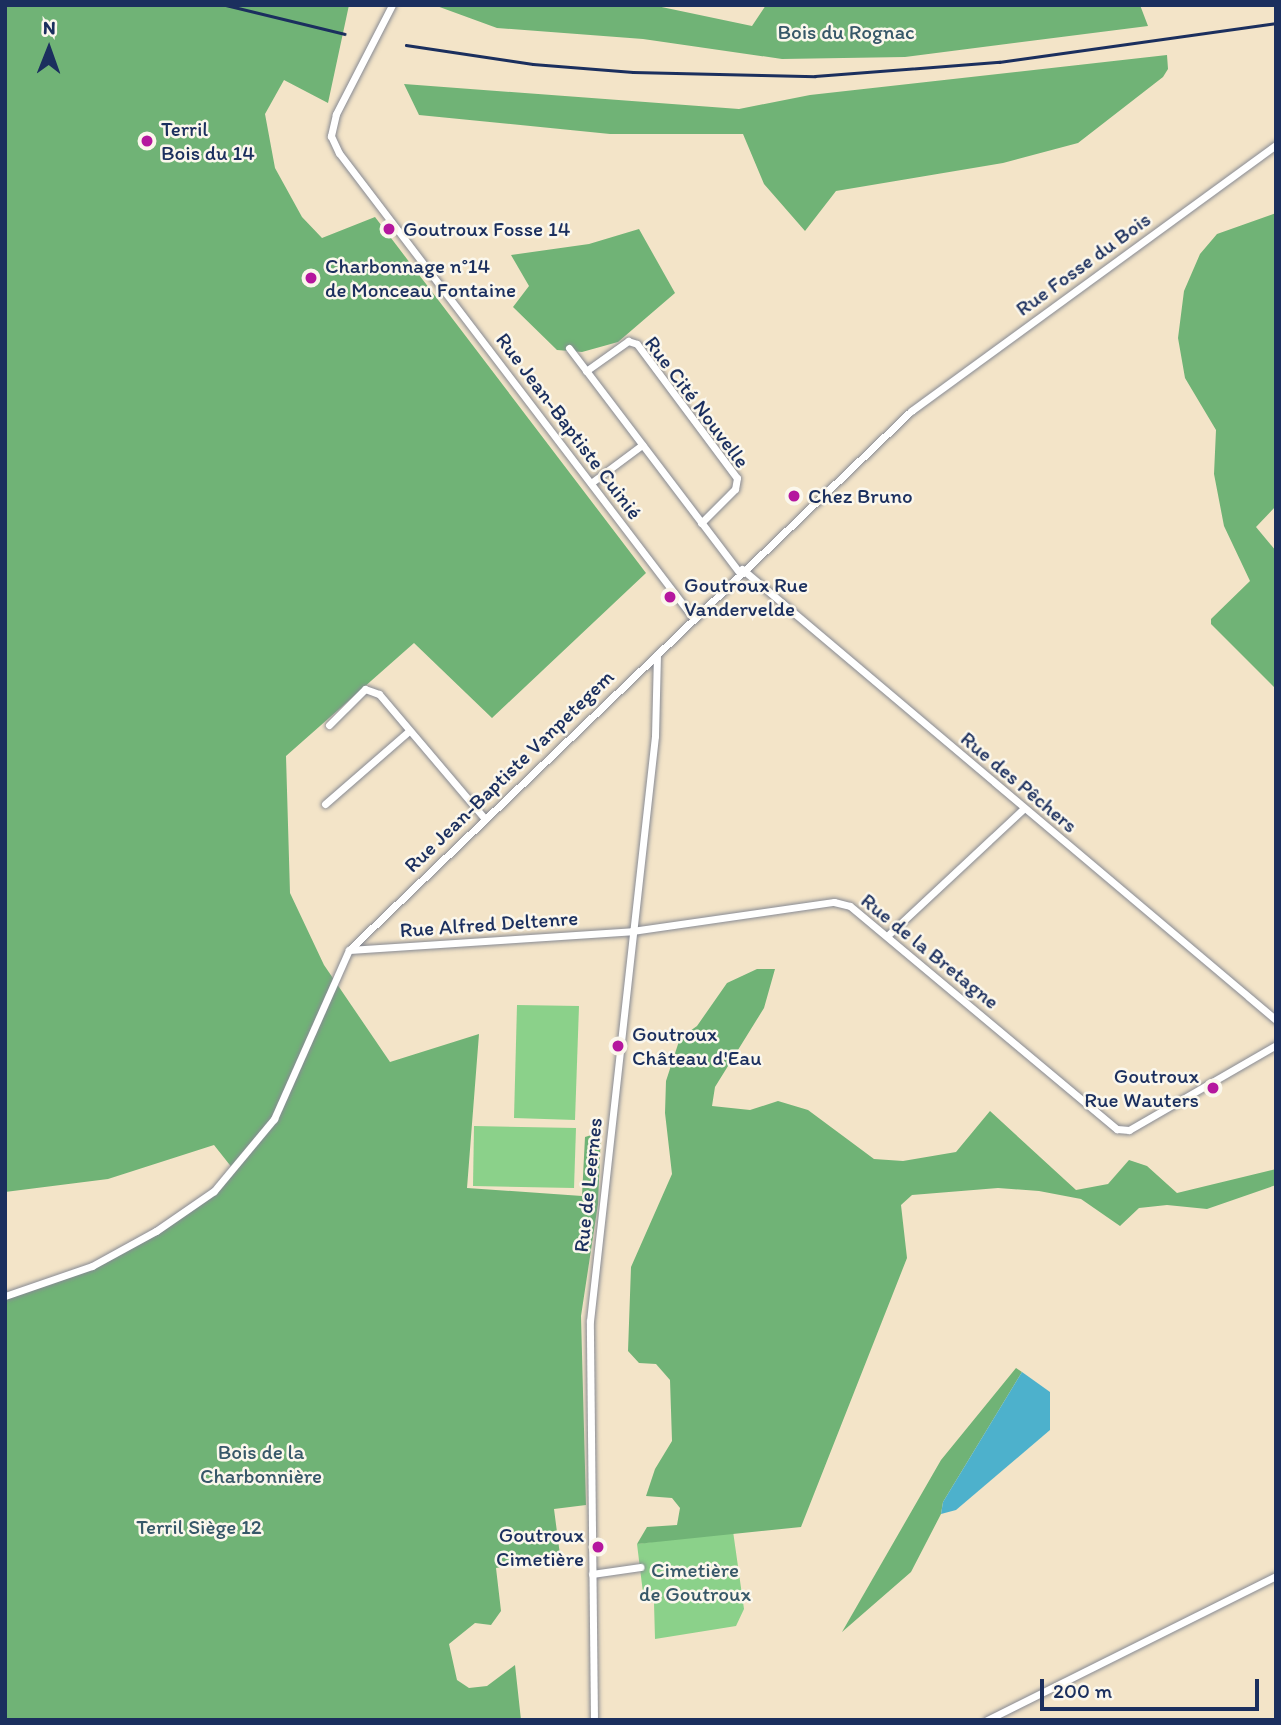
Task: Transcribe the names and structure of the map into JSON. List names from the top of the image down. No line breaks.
{"streets":{"street":["Rue Fosse du Bois","Rue Cité Nouvelle","Rue Jean-Baptiste Cuinié","Rue Jean-Baptiste Vanpetegem","Rue des Pêchers","Rue Alfred Deltenre","Rue de la Bretagne","Rue de Leernes"]},"crossings":[["Rue Fosse du Bois","Rue Jean-Baptiste Vanpetegem"],["Rue Fosse du Bois","Rue des Pêchers"],["Rue Jean-Baptiste Cuinié","Rue Jean-Baptiste Vanpetegem"],["Rue Jean-Baptiste Vanpetegem","Rue des Pêchers"],["Rue Jean-Baptiste Vanpetegem","Rue Alfred Deltenre"],["Rue Jean-Baptiste Vanpetegem","Rue de Leernes"],["Rue Alfred Deltenre","Rue de la Bretagne"],["Rue Alfred Deltenre","Rue de Leernes"],["Rue de la Bretagne","Rue de Leernes"]],"parks":["Bois du Rognac","Bois de la Charbonnière","Terril Siège 12","Cimetière de Goutroux"],"places":["Terril Bois du 14","Goutroux Fosse 14","Charbonnage n°14 de Monceau Fontaine","Chez Bruno","Goutroux Rue Vandervelde","Goutroux Château d'Eau","Goutroux Rue Wauters","Goutroux Cimetière"],"scale_bar":"200 m","north":"top"}
